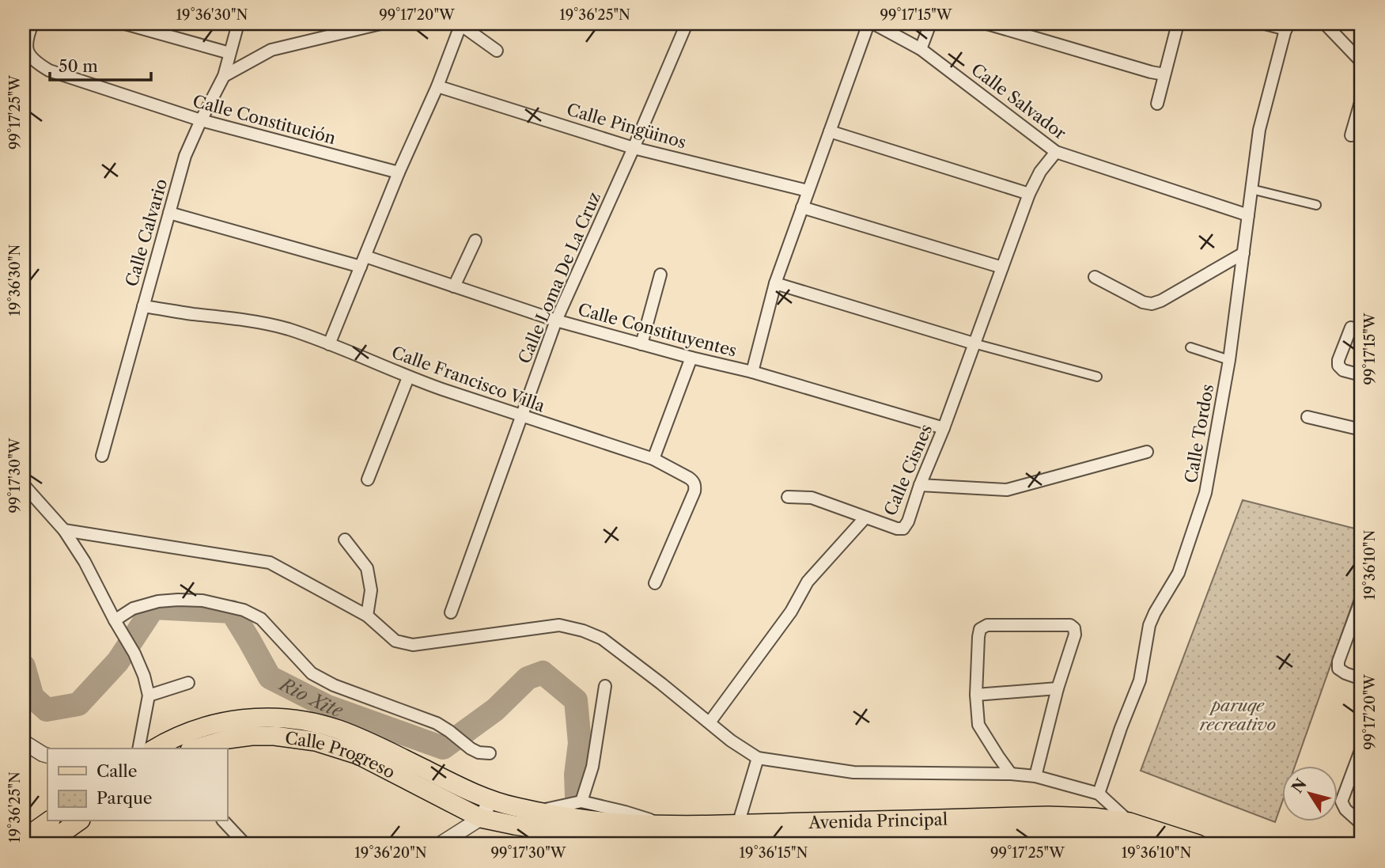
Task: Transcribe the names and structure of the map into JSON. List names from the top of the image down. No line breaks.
{"streets":{"main road":["Calle Progreso","Avenida Principal"],"street":["Calle Salvador","Calle Constitución","Calle Pingüinos","Calle Calvario","Calle Loma De La Cruz","Calle Constituyentes","Calle Francisco Villa","Calle Tordos","Calle Cisnes"]},"crossings":[["Calle Salvador","Calle Tordos"],["Calle Salvador","Calle Cisnes"],["Calle Constitución","Calle Calvario"],["Calle Pingüinos","Calle Loma De La Cruz"],["Calle Calvario","Calle Constituyentes"],["Calle Calvario","Calle Francisco Villa"],["Calle Loma De La Cruz","Calle Constituyentes"],["Calle Loma De La Cruz","Calle Francisco Villa"],["Calle Constituyentes","Calle Cisnes"],["Calle Progreso","Avenida Principal"]],"water":["Rio Xite"],"parks":["paruqe recreativo"],"legend":["Calle","Parque"],"scale_bar":"50 m","north":"top left","coordinates":["19°36'30\"N","99°17'20\"W","19°36'25\"N","99°17'15\"W","99°17'25\"W","99°17'30\"W","19°36'10\"N","19°36'20\"N","19°36'15\"N"]}
